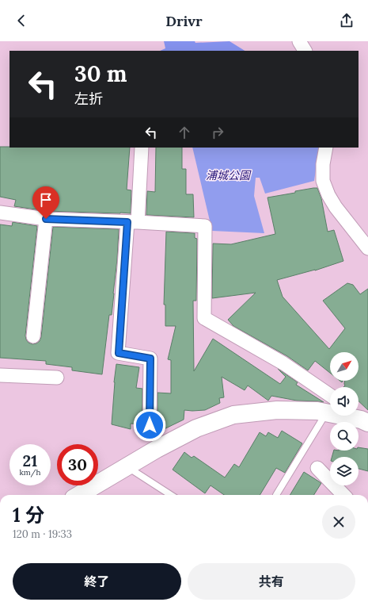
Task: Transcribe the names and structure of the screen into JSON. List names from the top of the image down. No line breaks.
{"parks":["浦城公園"],"north":"top right","page":{"header":"Drivr","turn":["30 m","左折"],"speed":"21 km/h","limit":"30","heading":["1 分","120 m · 19:33"],"buttons":["終了","共有"]}}
